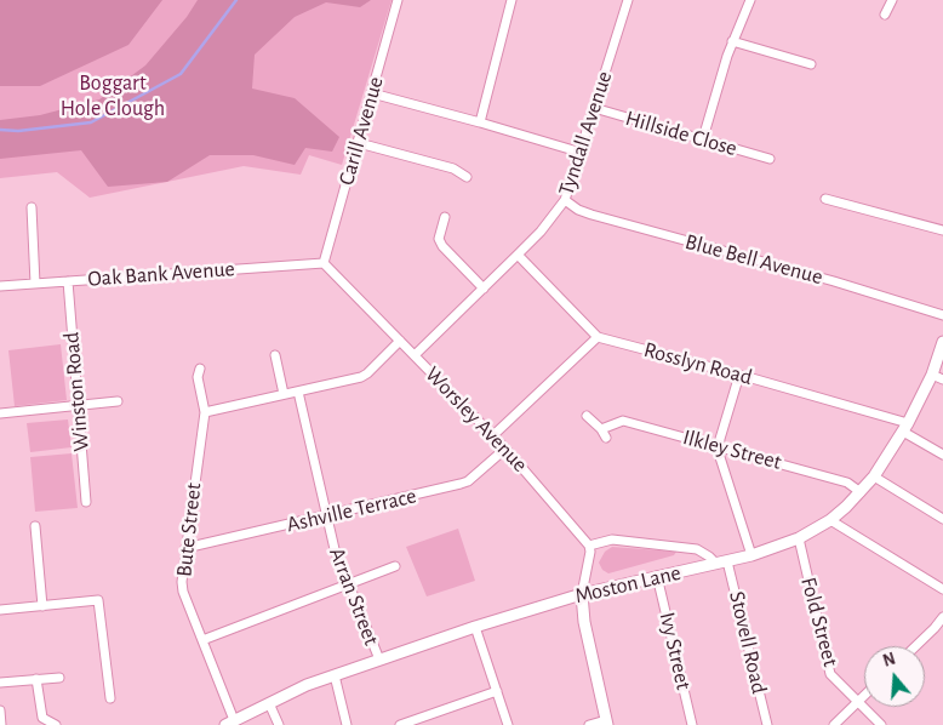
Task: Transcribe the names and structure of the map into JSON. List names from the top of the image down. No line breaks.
{"streets":{"street":["Carill Avenue","Tyndall Avenue","Hillside Close","Blue Bell Avenue","Oak Bank Avenue","Rosslyn Road","Winston Road","Worsley Avenue","Ilkley Street","Ashville Terrace","Bute Street","Moston Lane","Arran Street","Fold Street","Stovell Road","Ivy Street"]},"crossings":[["Carill Avenue","Oak Bank Avenue"],["Carill Avenue","Worsley Avenue"],["Tyndall Avenue","Hillside Close"],["Tyndall Avenue","Blue Bell Avenue"],["Tyndall Avenue","Worsley Avenue"],["Oak Bank Avenue","Winston Road"],["Oak Bank Avenue","Worsley Avenue"],["Rosslyn Road","Moston Lane"],["Worsley Avenue","Ashville Terrace"],["Ilkley Street","Moston Lane"],["Ashville Terrace","Bute Street"],["Ashville Terrace","Arran Street"],["Bute Street","Moston Lane"],["Moston Lane","Arran Street"],["Moston Lane","Fold Street"],["Moston Lane","Stovell Road"],["Moston Lane","Ivy Street"]],"parks":["Boggart Hole Clough"],"north":"top"}
